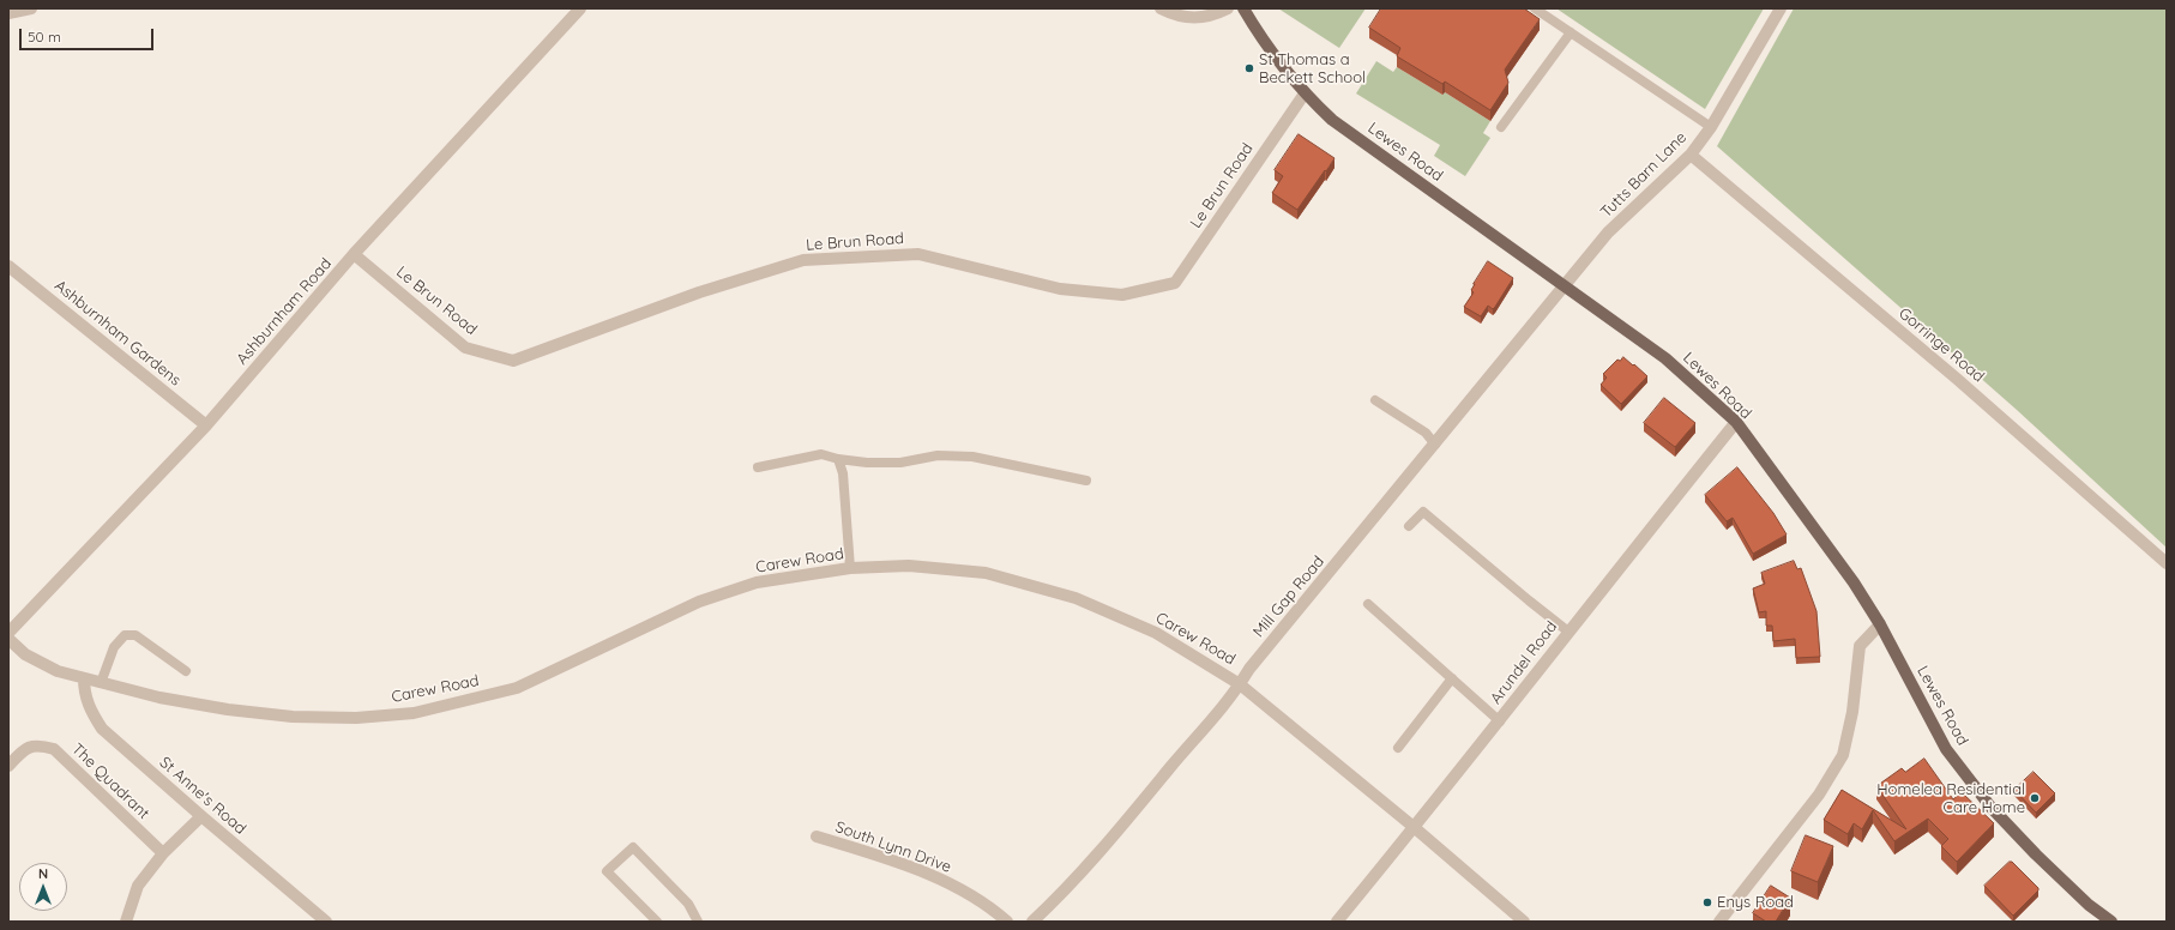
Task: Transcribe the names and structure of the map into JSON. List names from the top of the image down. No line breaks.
{"streets":{"main road":["Lewes Road"],"street":["Tutts Barn Lane","Le Brun Road","Ashburnham Road","Ashburnham Gardens","Gorringe Road","Carew Road","Mill Gap Road","Arundel Road","The Quadrant","St Anne's Road","South Lynn Drive"]},"crossings":[["Lewes Road","Tutts Barn Lane"],["Lewes Road","Le Brun Road"],["Lewes Road","Mill Gap Road"],["Lewes Road","Arundel Road"],["Tutts Barn Lane","Gorringe Road"],["Tutts Barn Lane","Mill Gap Road"],["Le Brun Road","Ashburnham Road"],["Ashburnham Road","Ashburnham Gardens"],["Carew Road","Mill Gap Road"],["Carew Road","Arundel Road"],["Carew Road","St Anne's Road"]],"places":["St Thomas a Beckett School","Homelea Residential Care Home","Enys Road"],"scale_bar":"50 m","north":"top"}
